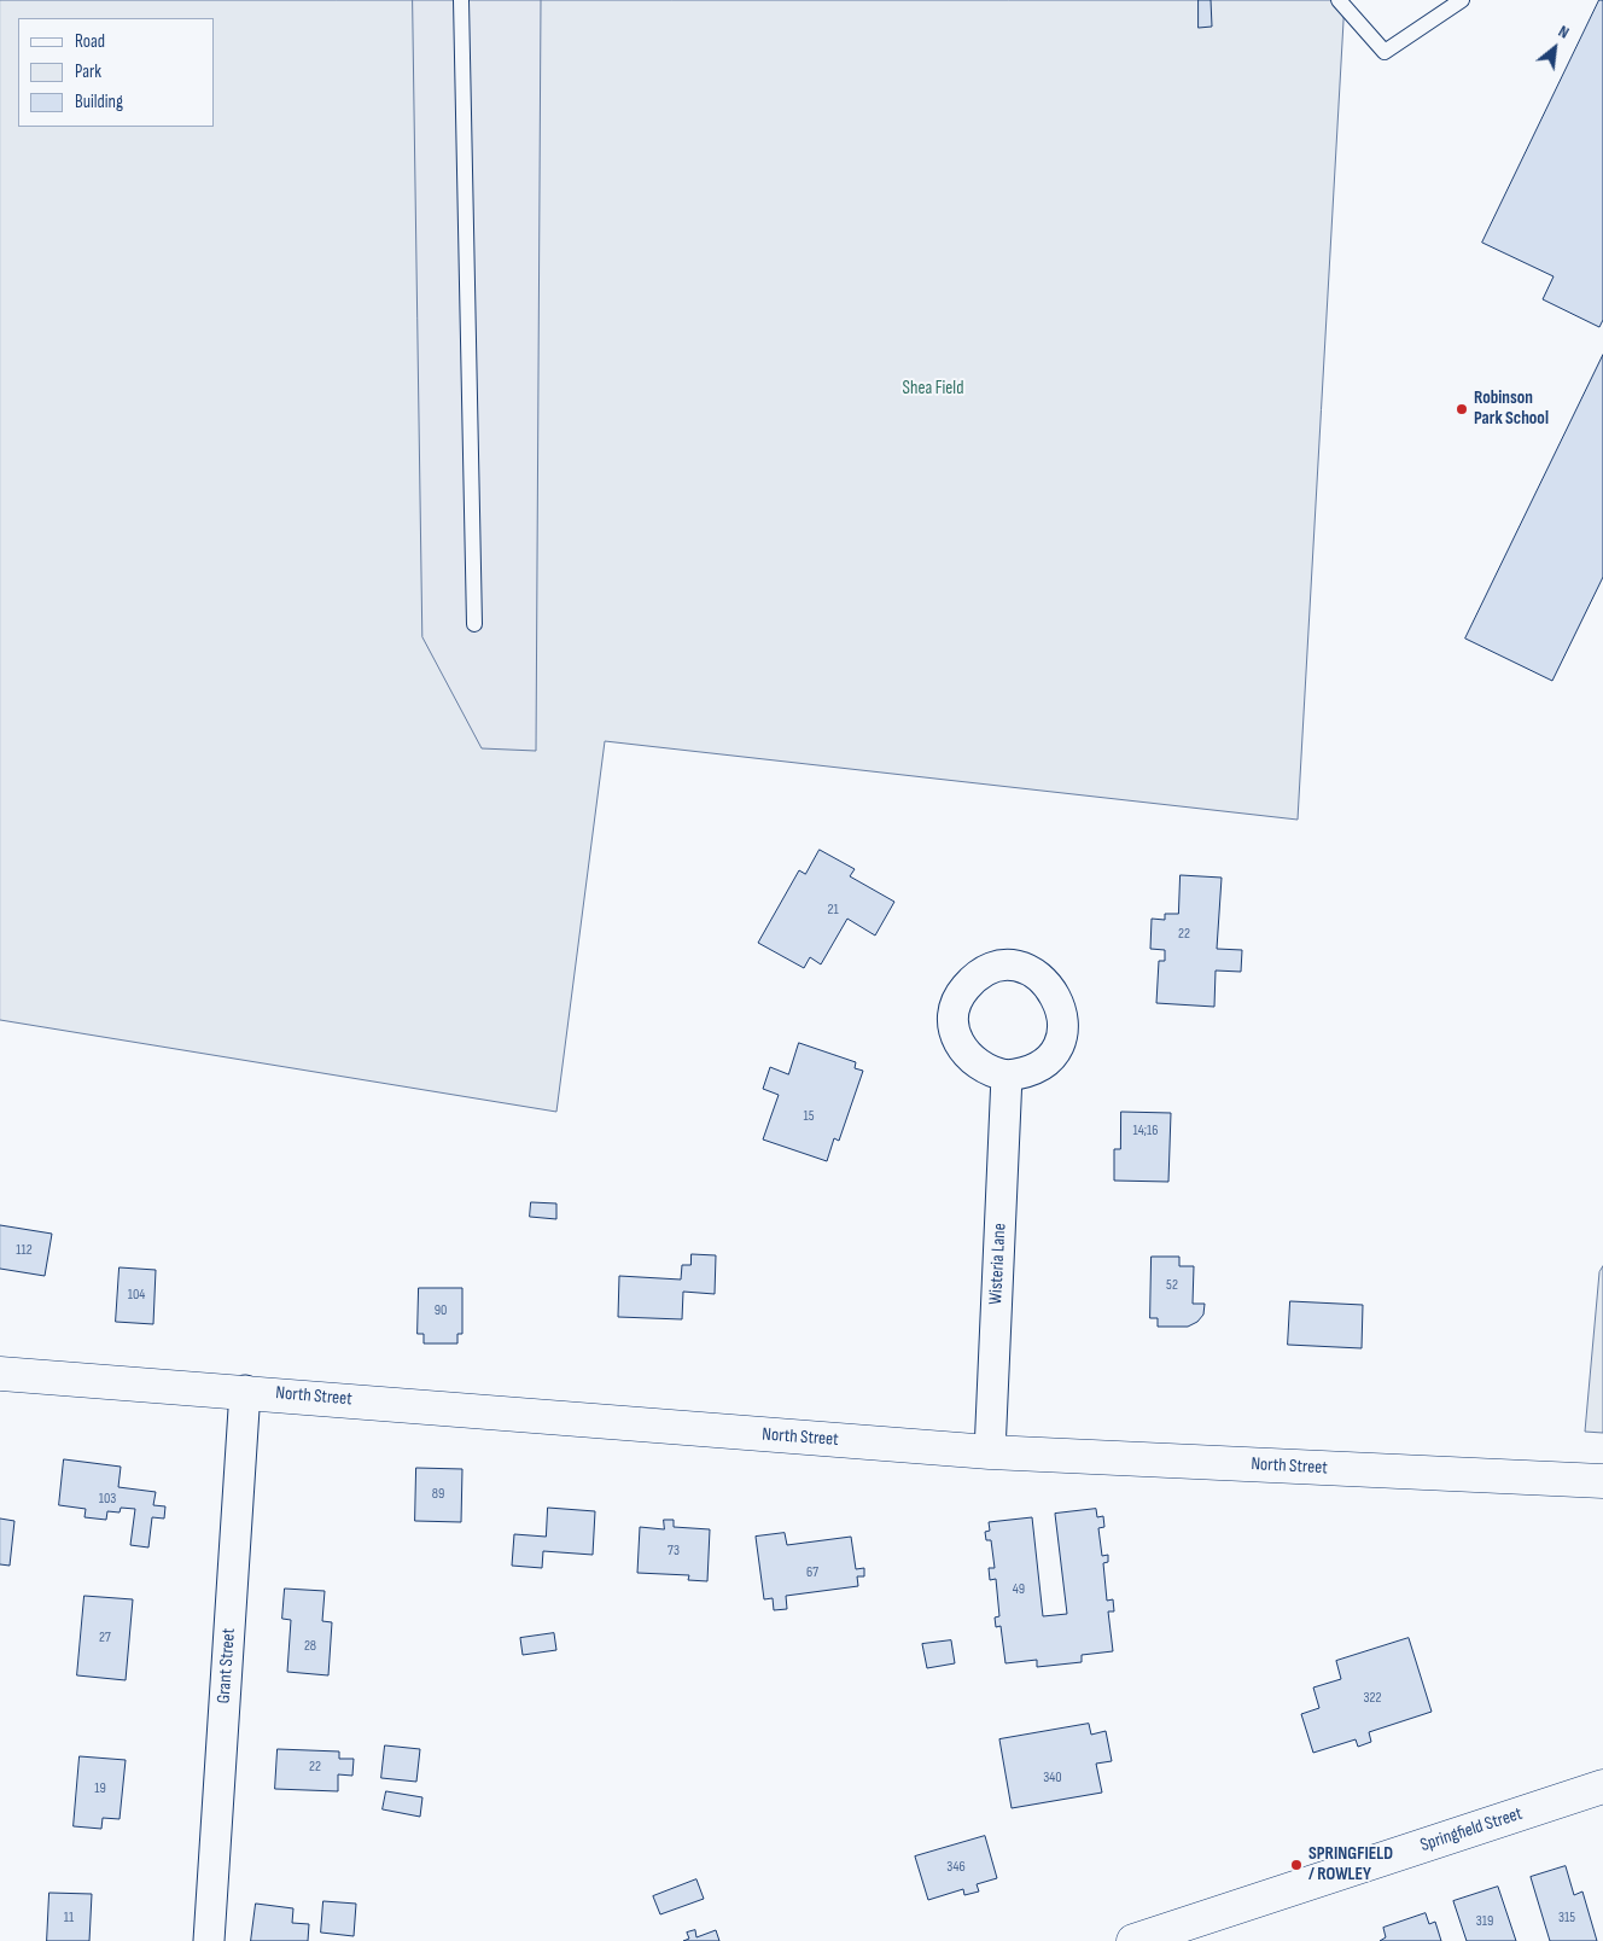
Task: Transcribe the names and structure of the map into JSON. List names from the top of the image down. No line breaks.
{"streets":{"main road":["North Street","Springfield Street"],"street":["Wisteria Lane","Grant Street"]},"crossings":[["Wisteria Lane","North Street"],["North Street","Grant Street"]],"parks":["Shea Field"],"places":["Robinson Park School","SPRINGFIELD / ROWLEY"],"house_numbers":["21","22","15","14;16","112","52","104","90","89","103","73","67","49","27","28","322","22","340","19","346","11","315","319"],"legend":["Road","Park","Building"],"north":"top right"}
